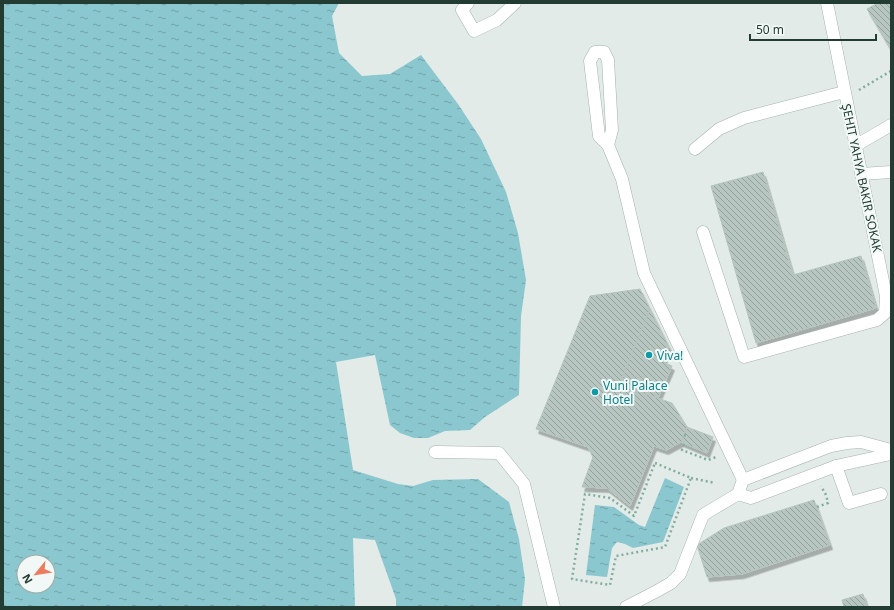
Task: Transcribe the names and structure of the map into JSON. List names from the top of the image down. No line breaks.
{"places":["Viva!","Vuni Palace Hotel"],"scale_bar":"50 m","north":"bottom left"}
